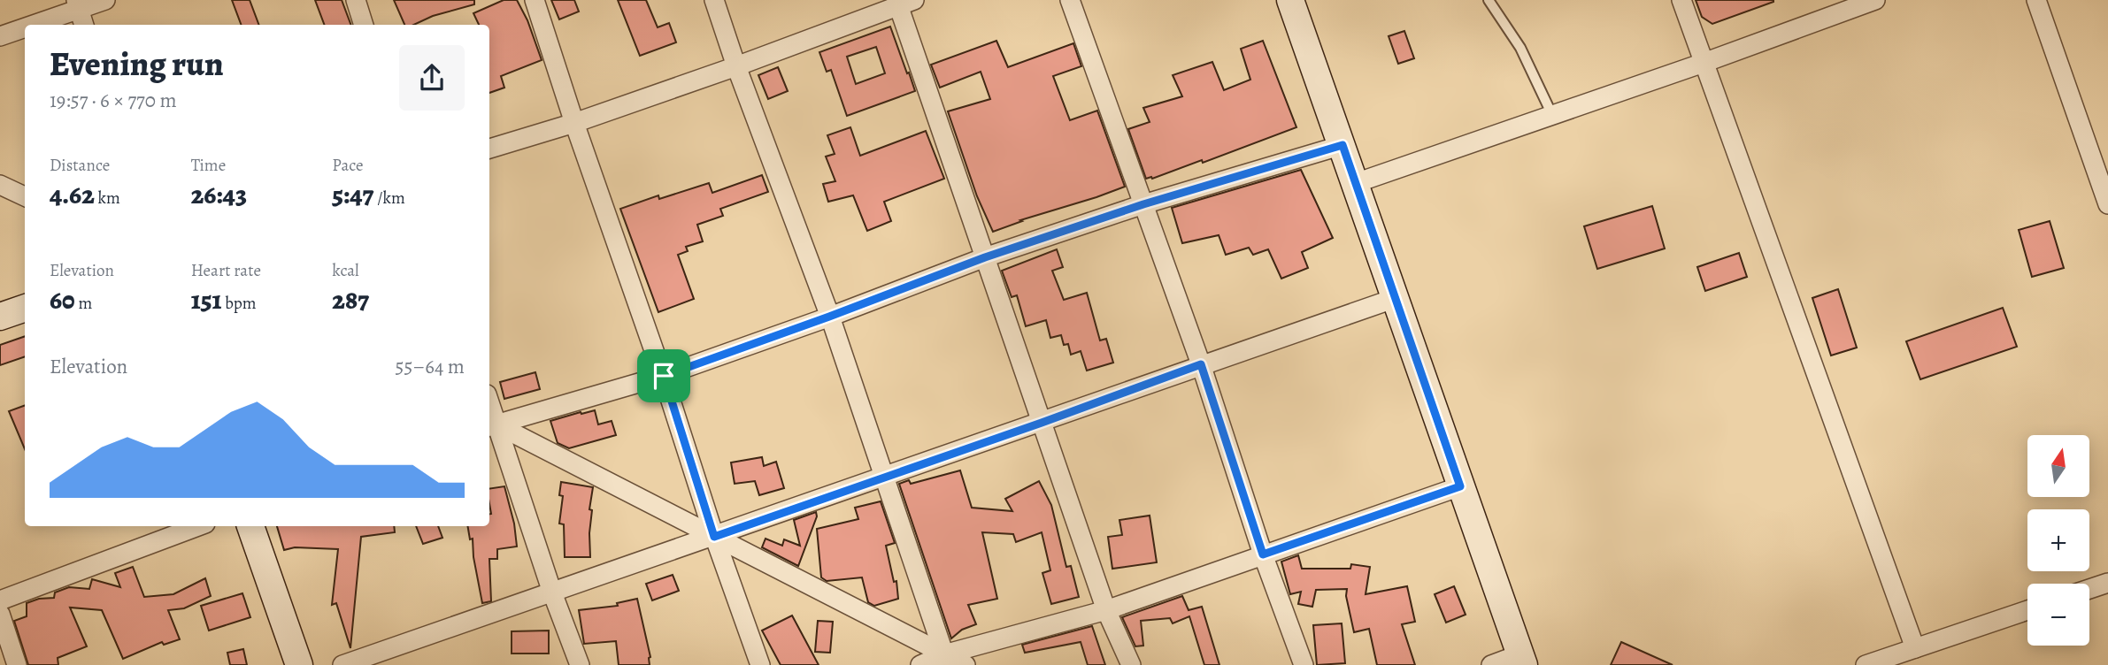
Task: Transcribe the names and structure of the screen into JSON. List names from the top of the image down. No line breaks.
{"north":"top","page":{"heading":["Evening run","19:57 · 6 × 770 m"],"stats":[["Distance","4.62 km"],["Time","26:43"],["Pace","5:47 /km"],["Elevation","60 m"],["Heart rate","151 bpm"],["kcal","287"]],"chart":["Elevation","55–64 m"],"map_buttons":["+","−"]}}
